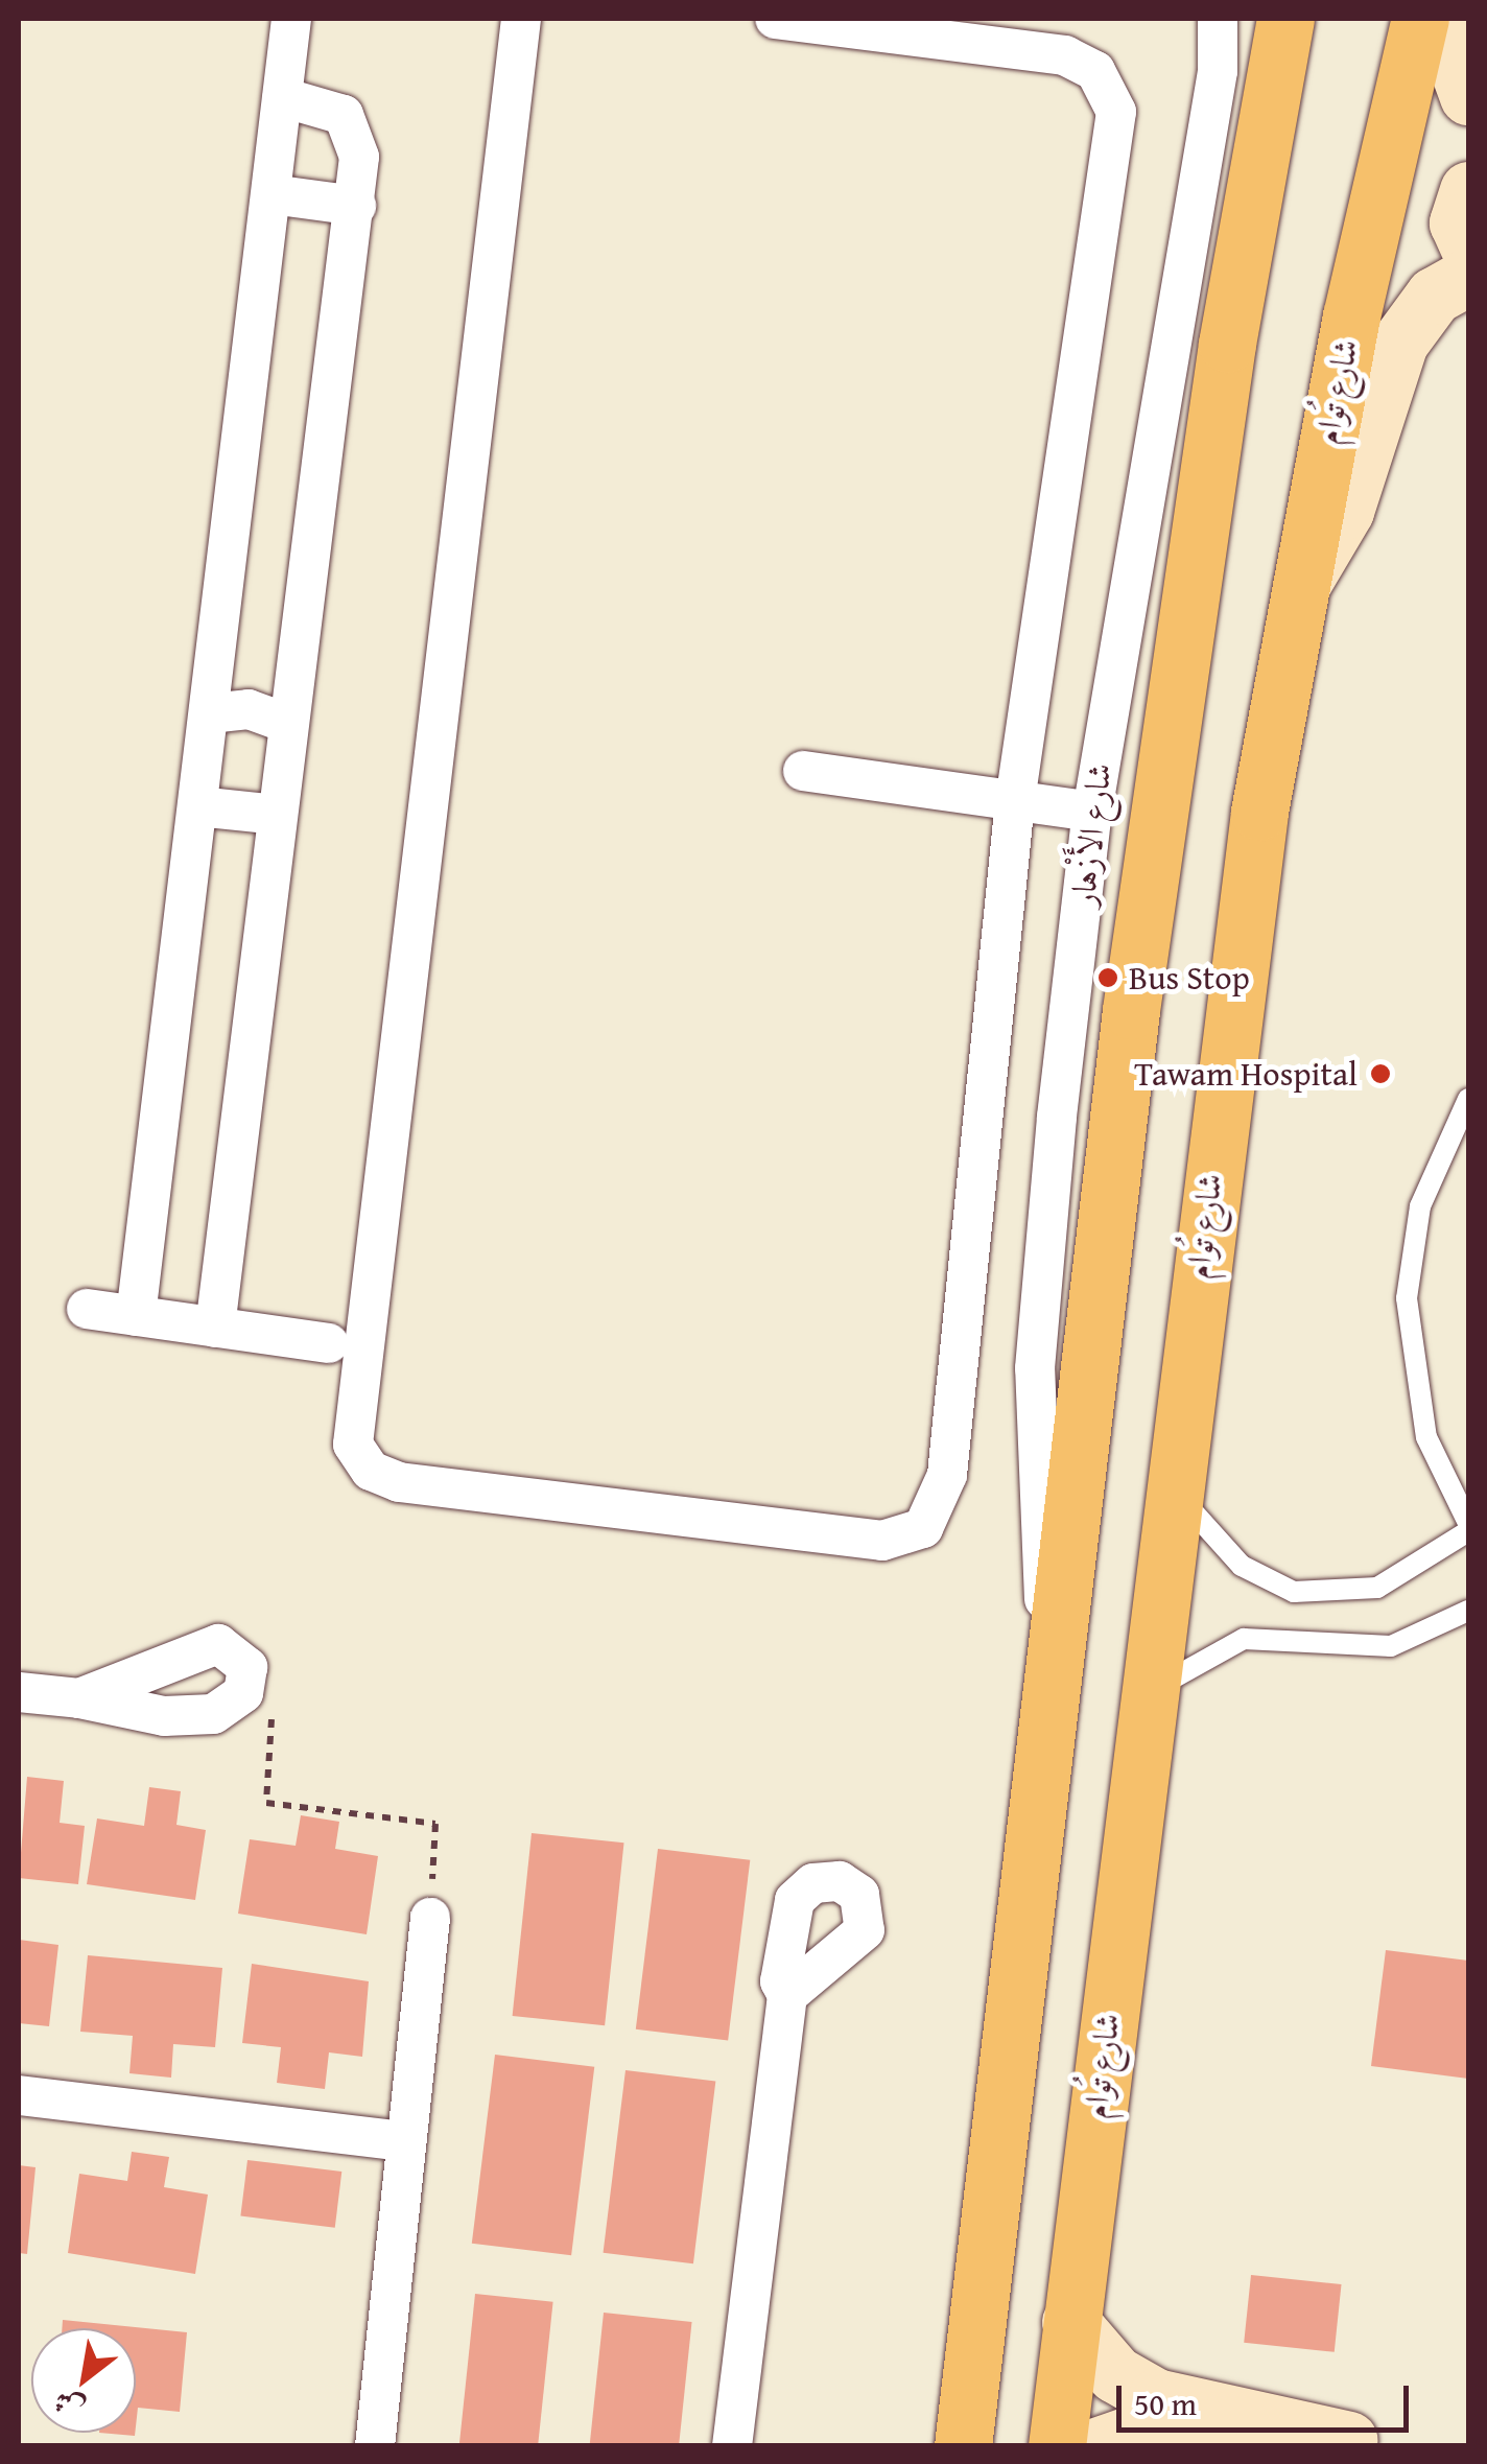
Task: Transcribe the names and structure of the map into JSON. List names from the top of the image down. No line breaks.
{"streets":{"main road":["شارع تُوام"],"street":["شارع الأَزْهار"]},"places":["Bus Stop","Tawam Hospital"],"scale_bar":"50 m","north":"bottom left"}
